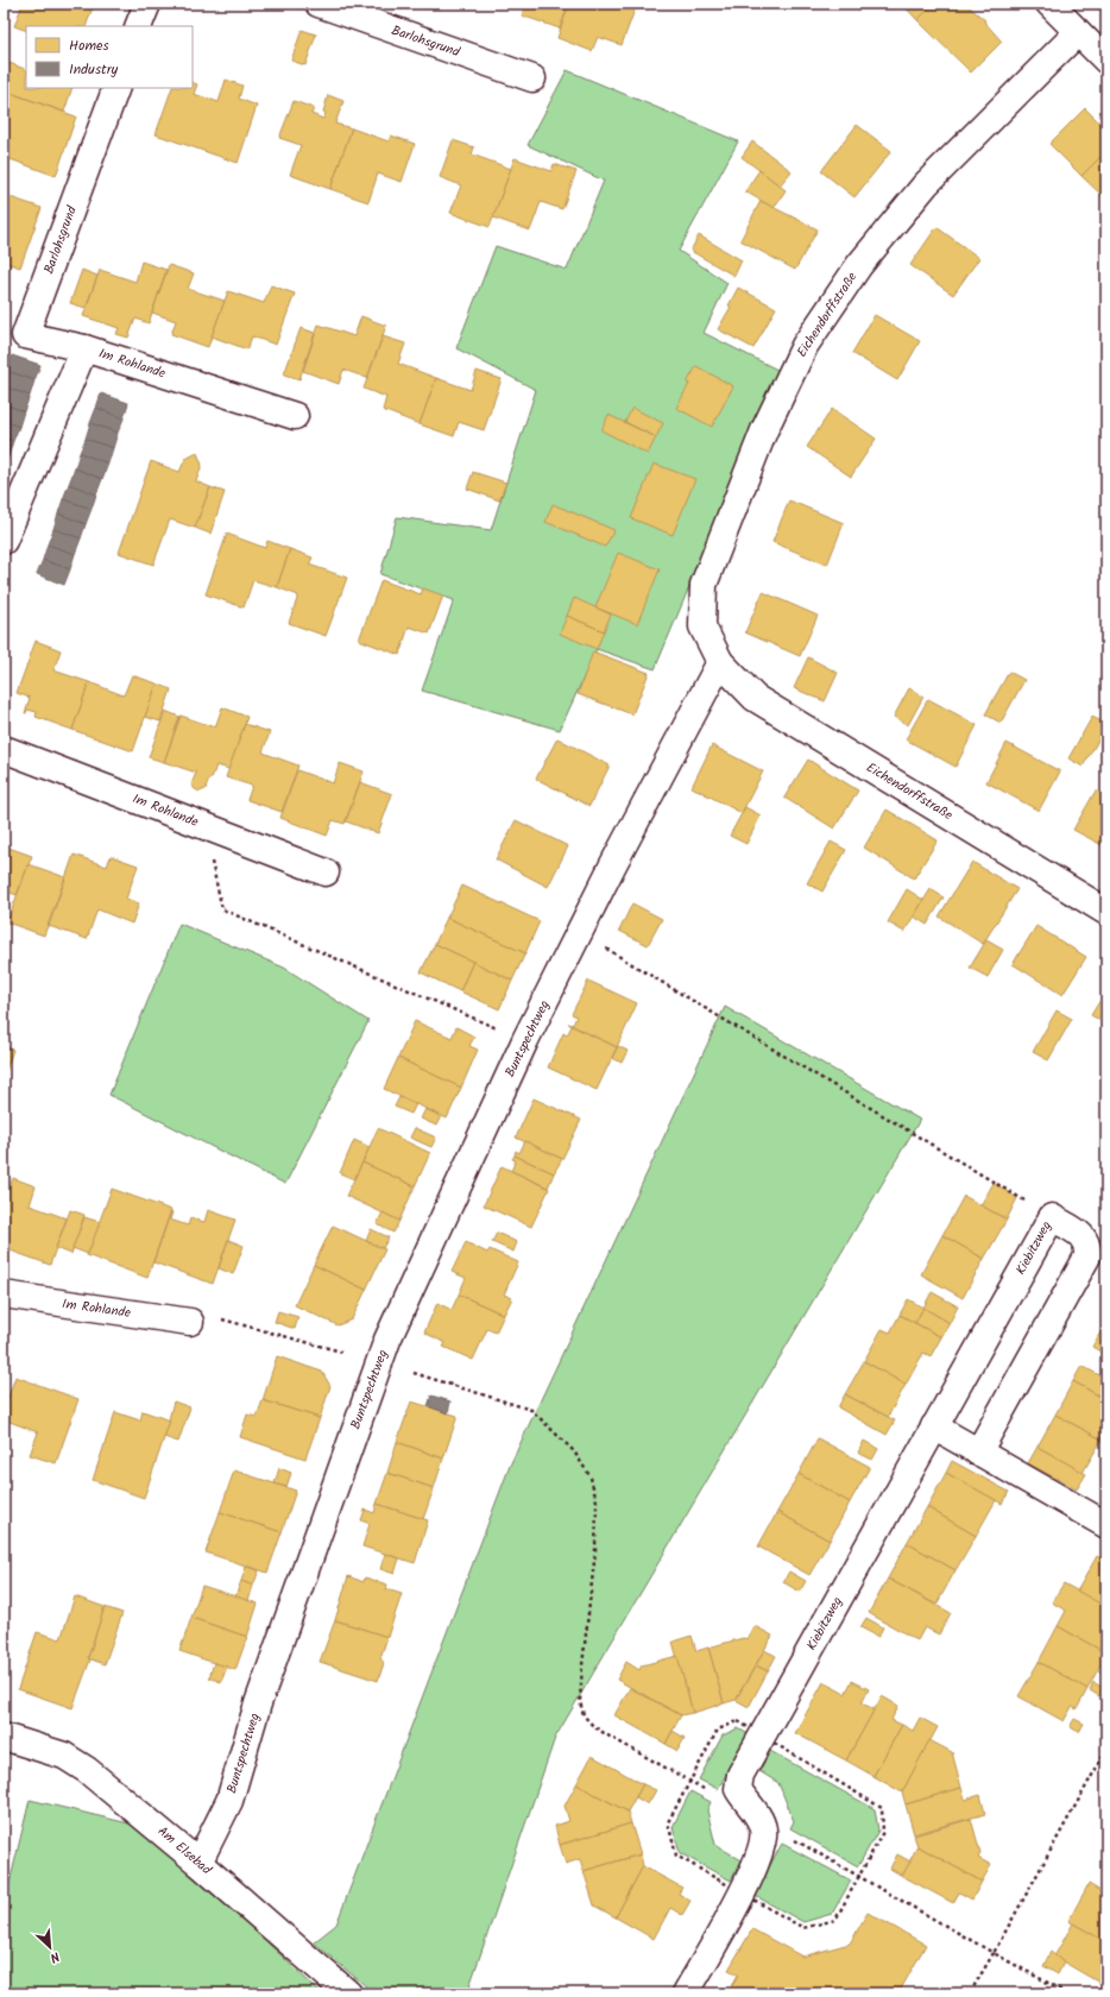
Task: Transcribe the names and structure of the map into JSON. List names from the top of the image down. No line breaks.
{"streets":{"street":["Barlohsgrund","Eichendorffstraße","Im Rohlande","Buntspechtweg","Kiebitzweg","Am Elsebad"]},"crossings":[["Barlohsgrund","Im Rohlande"],["Buntspechtweg","Am Elsebad"]],"legend":["Homes","Industry"],"north":"bottom right"}
